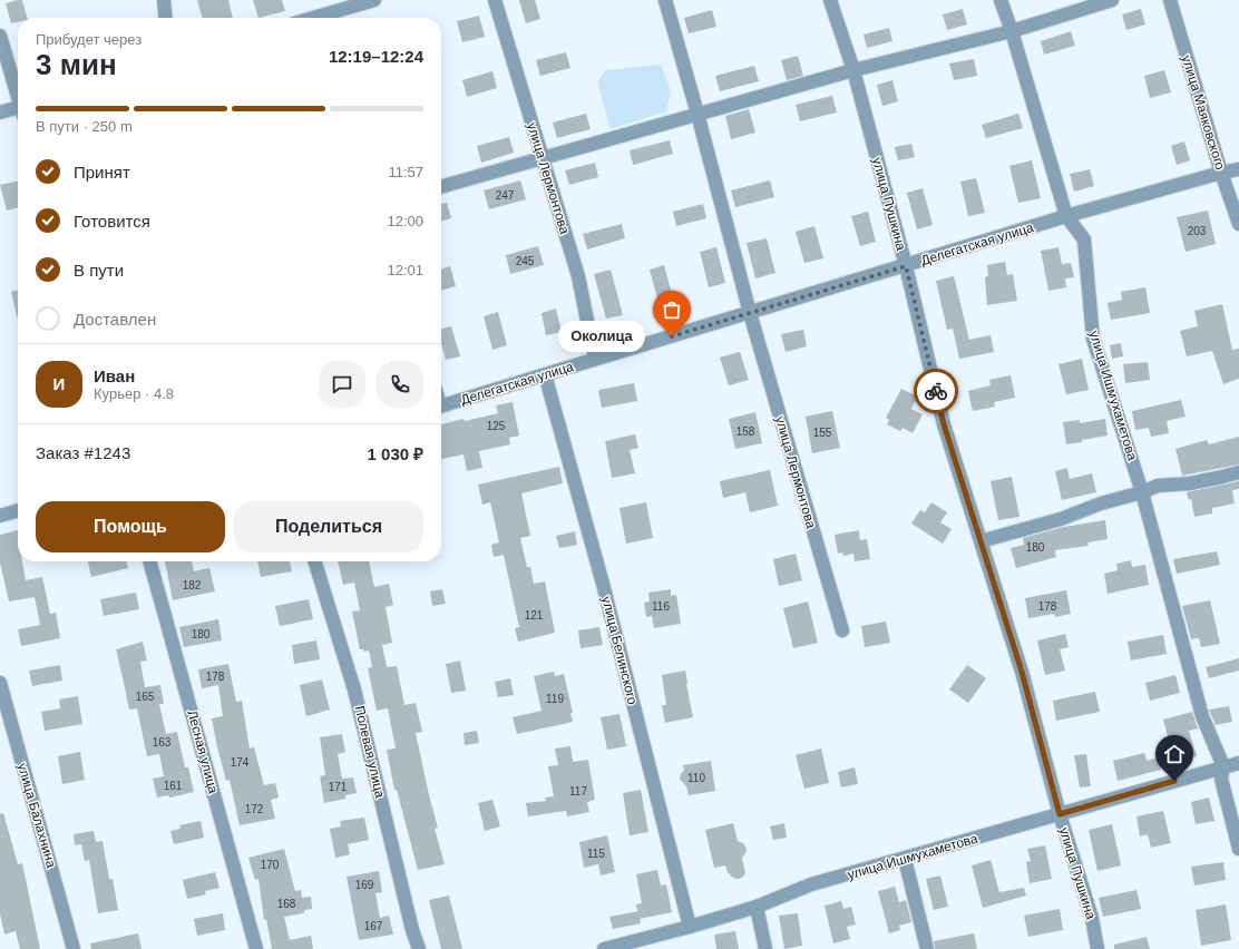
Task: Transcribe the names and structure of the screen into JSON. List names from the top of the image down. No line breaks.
{"streets":{"street":["улица Маяковского","улица Лермонтова","улица Пушкина","Делегатская улица","улица Ишмухаметова","улица Белинского","Лесная улица","Полевая улица","улица Балахнина"]},"crossings":[["улица Маяковского","Делегатская улица"],["улица Лермонтова","Делегатская улица"],["улица Пушкина","Делегатская улица"],["улица Пушкина","улица Ишмухаметова"],["Делегатская улица","улица Ишмухаметова"],["Делегатская улица","улица Белинского"],["улица Ишмухаметова","улица Белинского"]],"places":["Околица"],"house_numbers":["247","203","245","125","158","155","180","182","116","178","121","180","178","165","119","163","174","110","161","171","117","172","115","170","169","168","167"],"page":{"heading":["3 мин","Прибудет через","12:19–12:24"],"panel":["Иван","Курьер · 4.8","Заказ #1243","1 030 ₽"],"bar":"В пути · 250 m","list":[["Принят","11:57"],["Готовится","12:00"],["В пути","12:01"],"Доставлен"],"bubble":"Околица","round":"И","buttons":["Помощь","Поделиться"]}}
